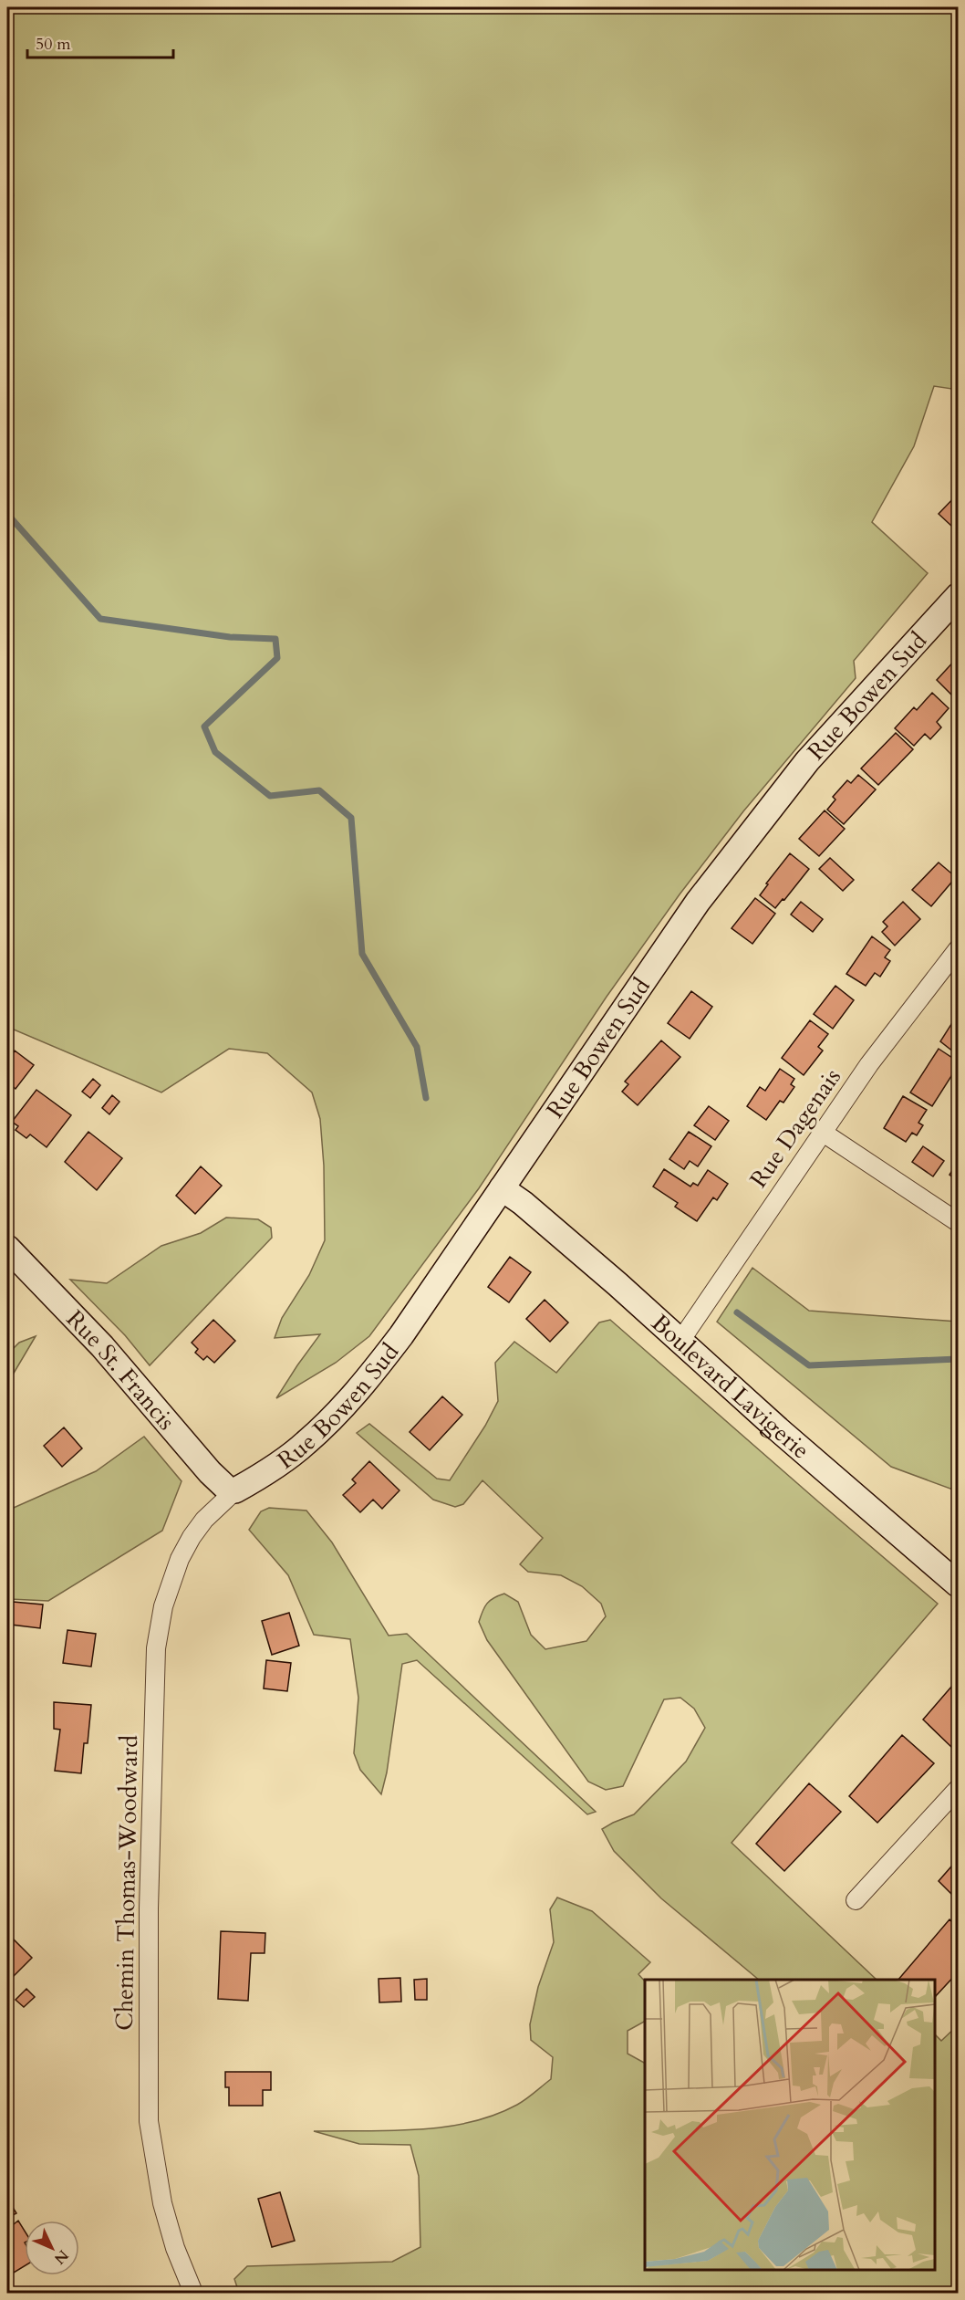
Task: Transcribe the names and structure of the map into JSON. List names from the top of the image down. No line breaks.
{"streets":{"street":["Rue Bowen Sud","Rue Dagenais","Rue St. Francis","Boulevard Lavigerie","Chemin Thomas-Woodward"]},"crossings":[["Rue Bowen Sud","Rue St. Francis"],["Rue Bowen Sud","Boulevard Lavigerie"],["Rue Bowen Sud","Chemin Thomas-Woodward"],["Rue Dagenais","Boulevard Lavigerie"],["Rue St. Francis","Chemin Thomas-Woodward"]],"scale_bar":"50 m","north":"bottom right"}
